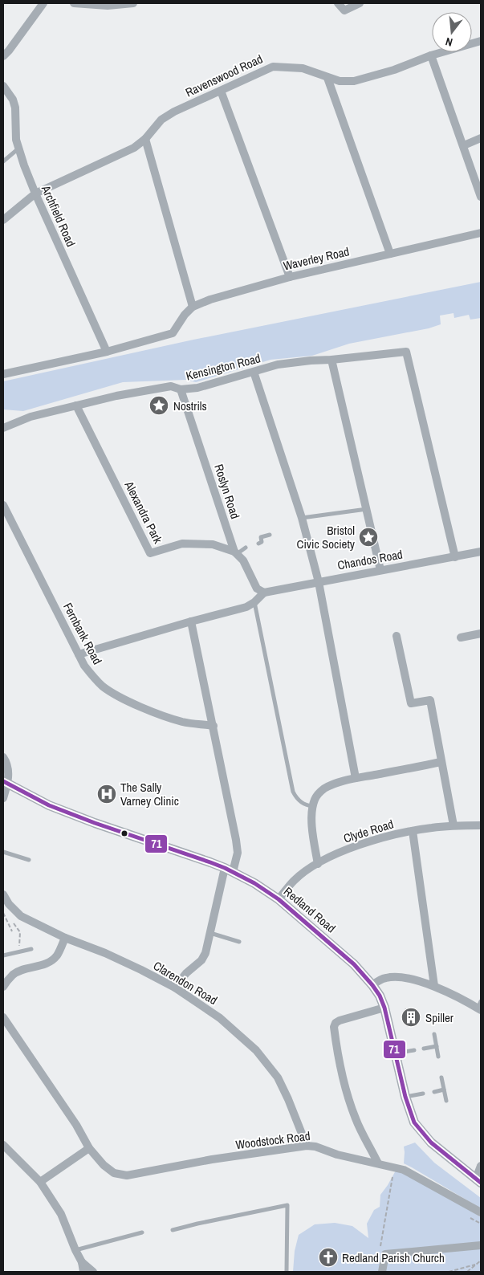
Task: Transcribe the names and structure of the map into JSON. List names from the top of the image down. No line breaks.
{"streets":{"street":["Ravenswood Road","Archfield Road","Waverley Road","Kensington Road","Roslyn Road","Alexandra Park","Chandos Road","Fernbank Road","Clyde Road","Redland Road","Clarendon Road","Woodstock Road"]},"crossings":[["Ravenswood Road","Archfield Road"],["Archfield Road","Waverley Road"],["Kensington Road","Roslyn Road"],["Kensington Road","Alexandra Park"],["Kensington Road","Chandos Road"],["Roslyn Road","Alexandra Park"],["Roslyn Road","Chandos Road"],["Clyde Road","Redland Road"],["Clarendon Road","Woodstock Road"]],"places":{"place":["Nostrils","Bristol Civic Society"],"hospital":["The Sally Varney Clinic"],"building":["Spiller"],"church":["Redland Parish Church"]},"lines":["transit line 71"],"north":"bottom"}
